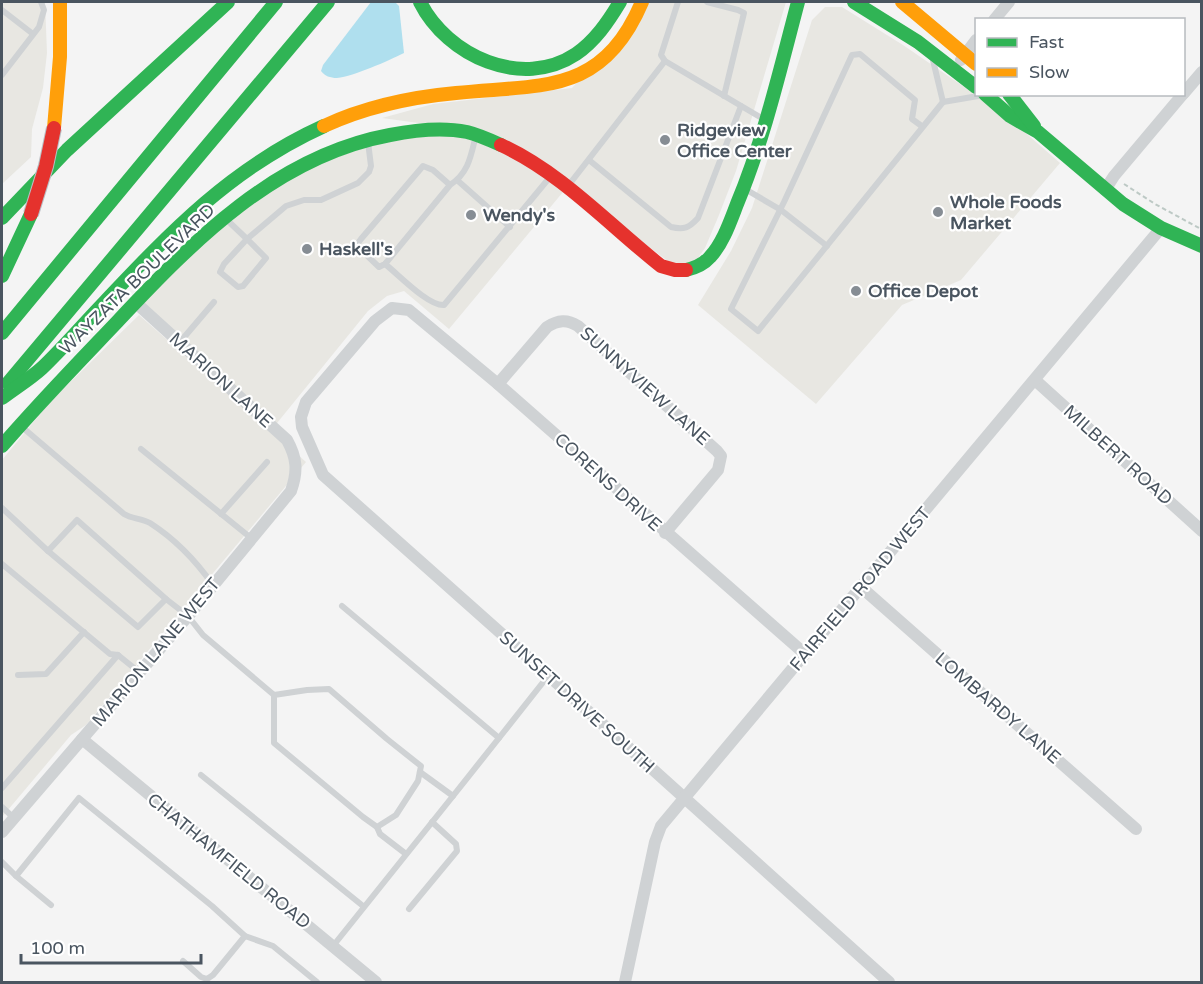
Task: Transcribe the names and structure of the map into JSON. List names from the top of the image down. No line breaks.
{"streets":{"main road":["WAYZATA BOULEVARD"],"street":["MARION LANE","SUNNYVIEW LANE","MILBERT ROAD","CORENS DRIVE","FAIRFIELD ROAD WEST","MARION LANE WEST","SUNSET DRIVE SOUTH","LOMBARDY LANE","CHATHAMFIELD ROAD"]},"crossings":[["WAYZATA BOULEVARD","MARION LANE"],["MARION LANE","MARION LANE WEST"],["SUNNYVIEW LANE","CORENS DRIVE"],["MILBERT ROAD","FAIRFIELD ROAD WEST"],["CORENS DRIVE","FAIRFIELD ROAD WEST"],["CORENS DRIVE","SUNSET DRIVE SOUTH"],["FAIRFIELD ROAD WEST","SUNSET DRIVE SOUTH"],["FAIRFIELD ROAD WEST","LOMBARDY LANE"],["MARION LANE WEST","CHATHAMFIELD ROAD"]],"places":["Ridgeview Office Center","Whole Foods Market","Wendy's","Haskell's","Office Depot"],"legend":["Fast","Slow"],"scale_bar":"100 m"}
